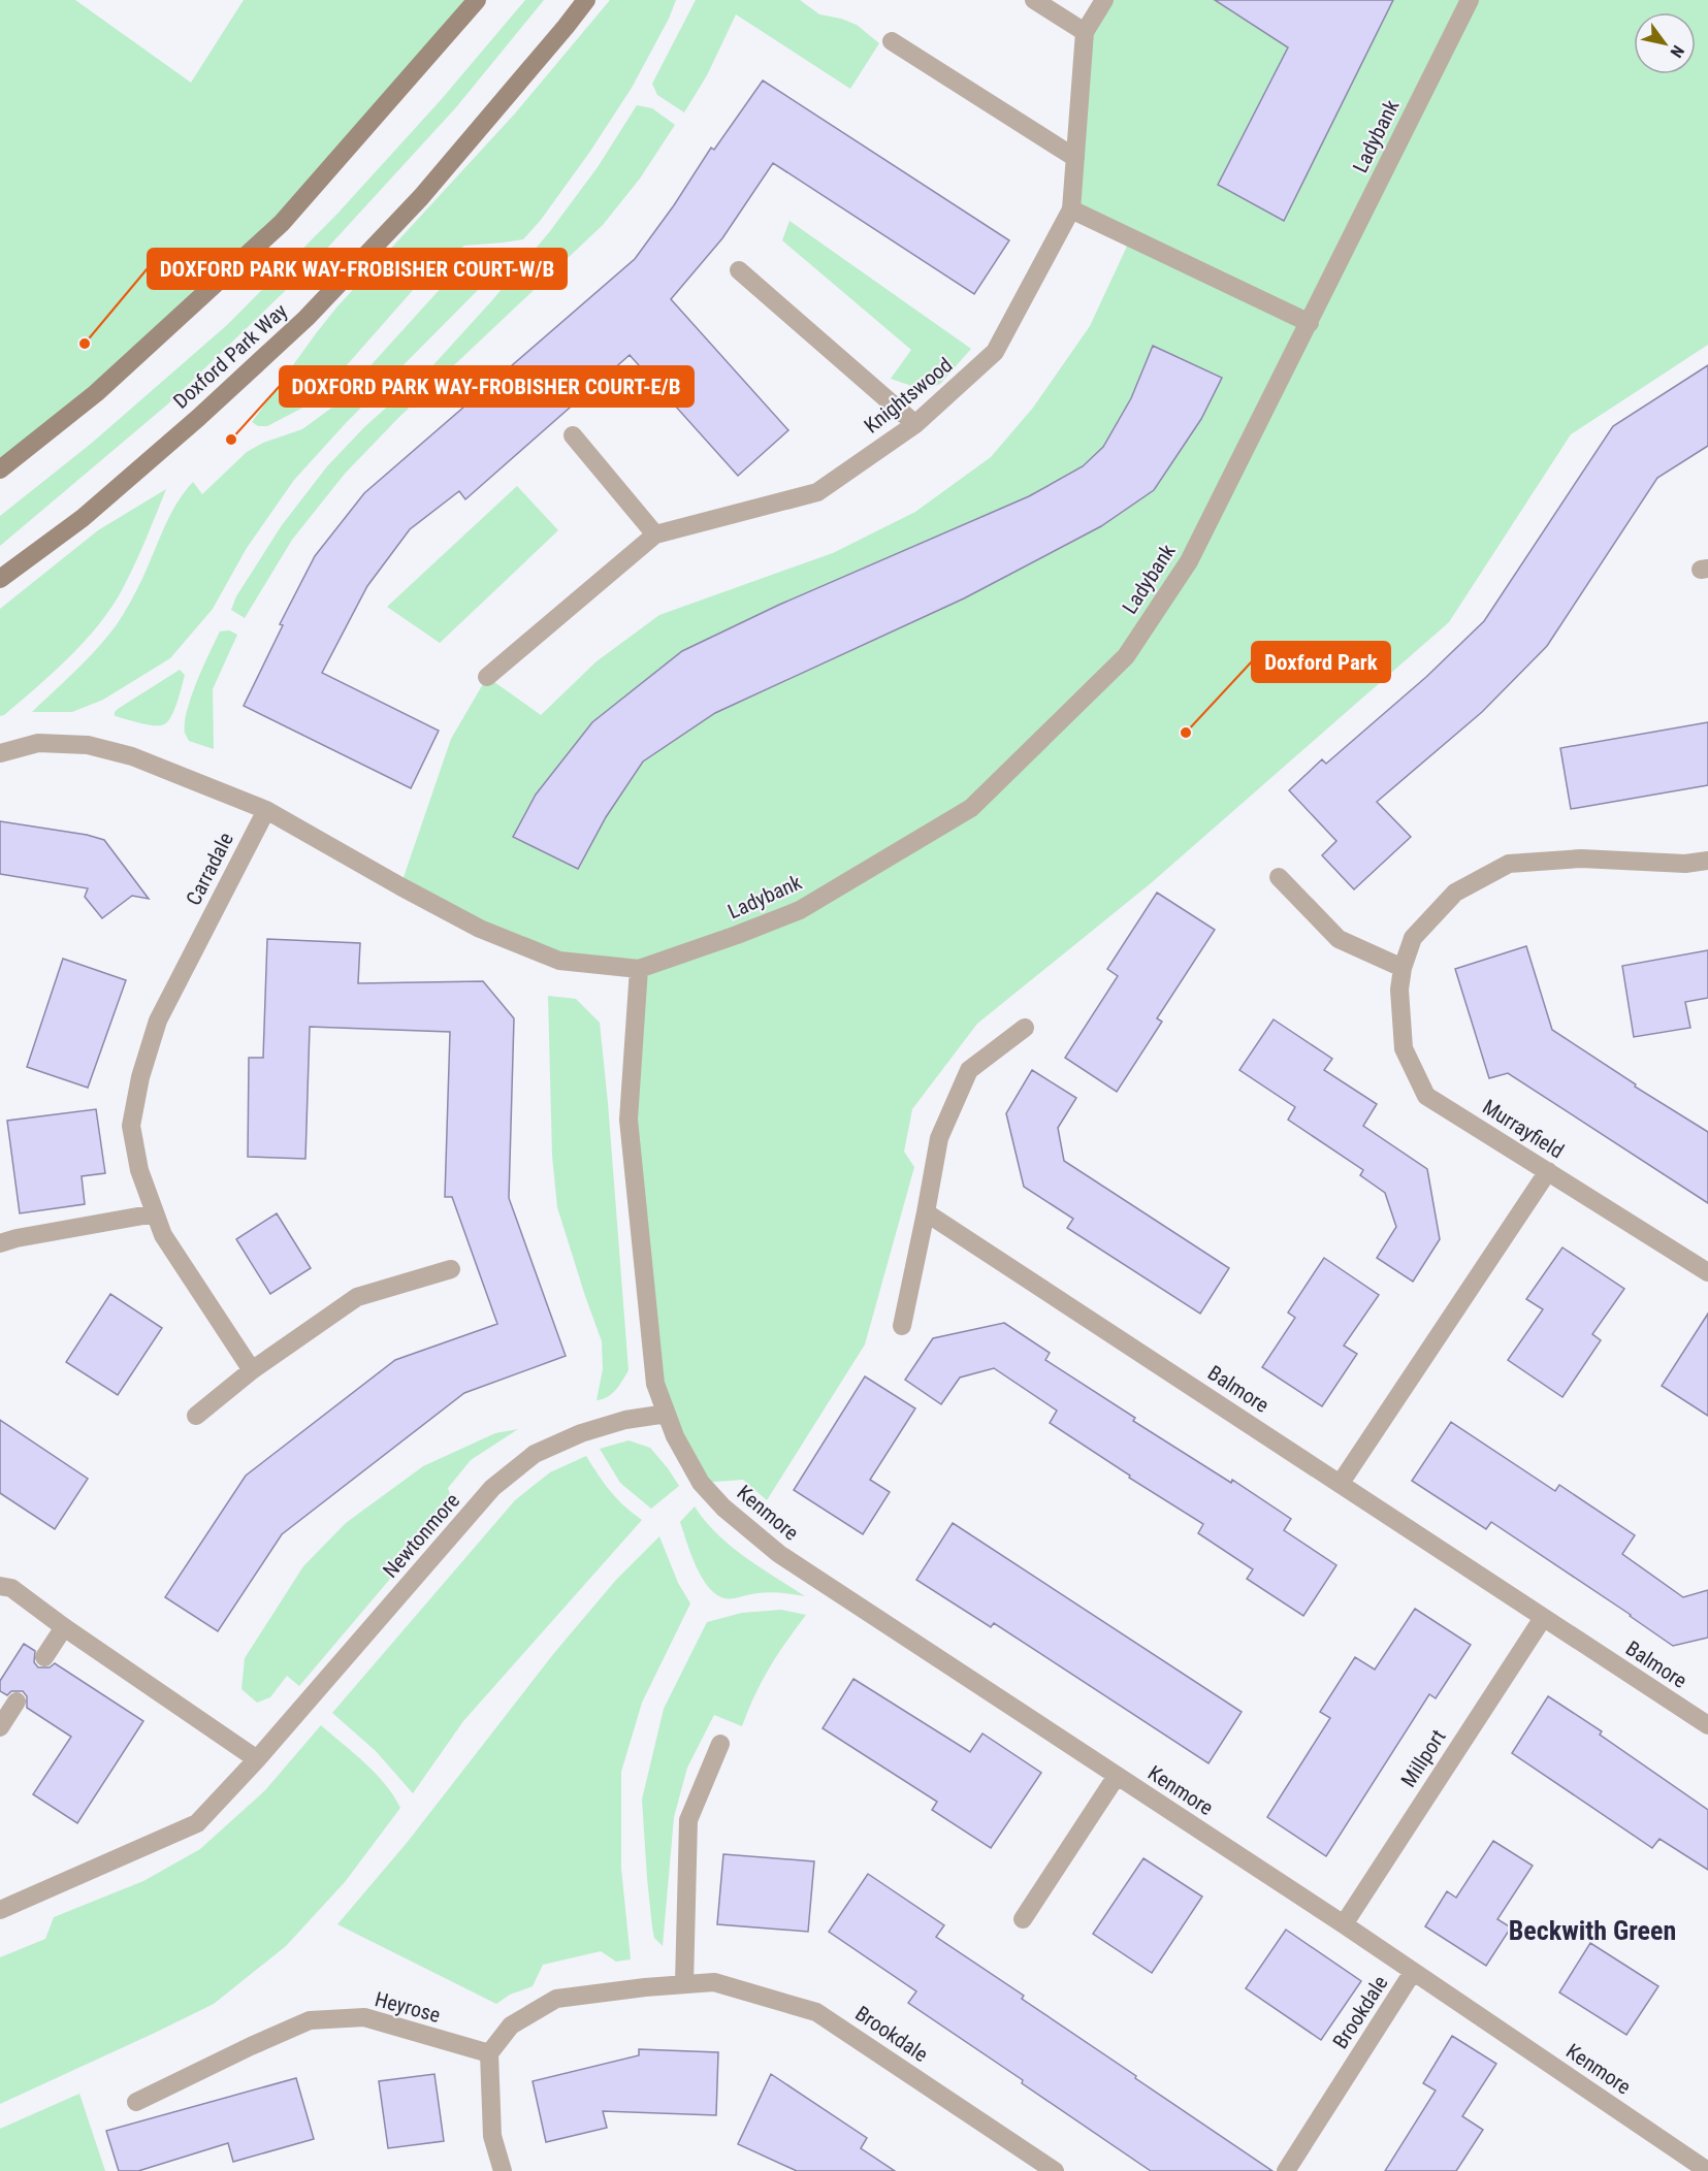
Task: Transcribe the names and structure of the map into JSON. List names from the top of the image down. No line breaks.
{"streets":{"main road":["Doxford Park Way"],"street":["Ladybank","Knightswood","Carradale","Murrayfield","Balmore","Kenmore","Newtonmore","Millport","Heyrose","Brookdale"]},"crossings":[["Ladybank","Carradale"],["Balmore","Millport"],["Kenmore","Newtonmore"],["Kenmore","Millport"],["Kenmore","Brookdale"],["Heyrose","Brookdale"]],"districts":["Beckwith Green"],"places":["DOXFORD PARK WAY-FROBISHER COURT-W/B","DOXFORD PARK WAY-FROBISHER COURT-E/B","Doxford Park"],"north":"bottom right"}
